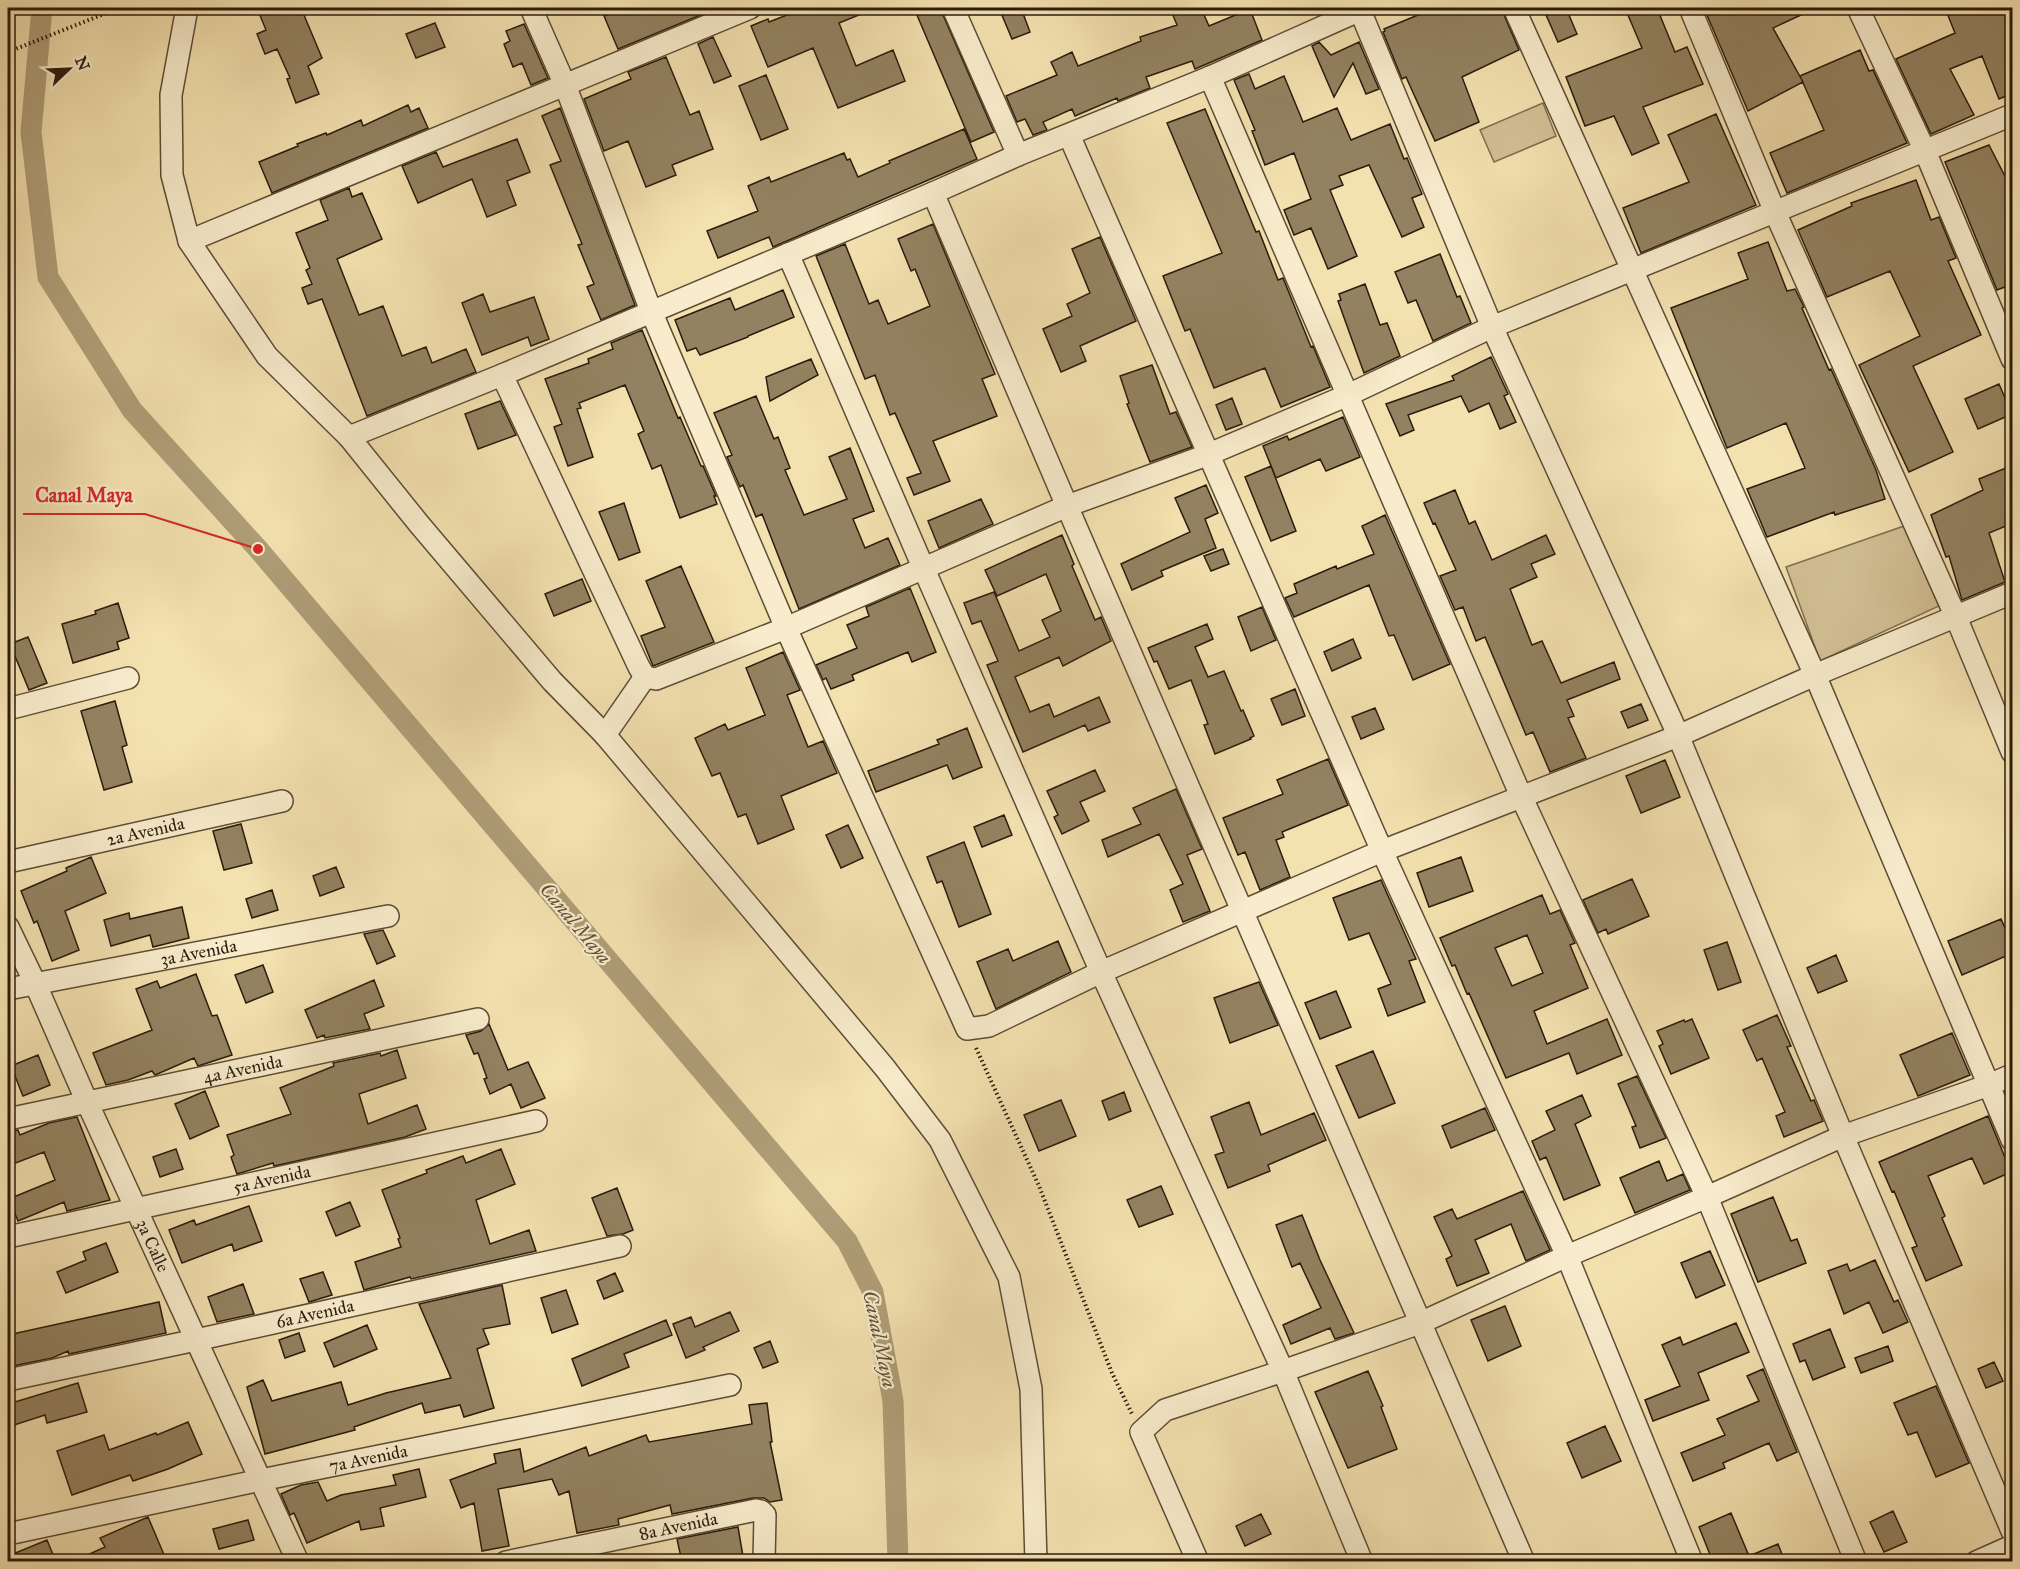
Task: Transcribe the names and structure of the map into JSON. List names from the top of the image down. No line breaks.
{"streets":{"street":["2a Avenida","3a Avenida","4a Avenida","5a Avenida","3a Calle","6a Avenida","7a Avenida","8a Avenida"]},"crossings":[["3a Avenida","3a Calle"],["4a Avenida","3a Calle"],["5a Avenida","3a Calle"],["3a Calle","6a Avenida"],["3a Calle","7a Avenida"]],"water":["Canal Maya"],"places":["Canal Maya"],"north":"top right"}
